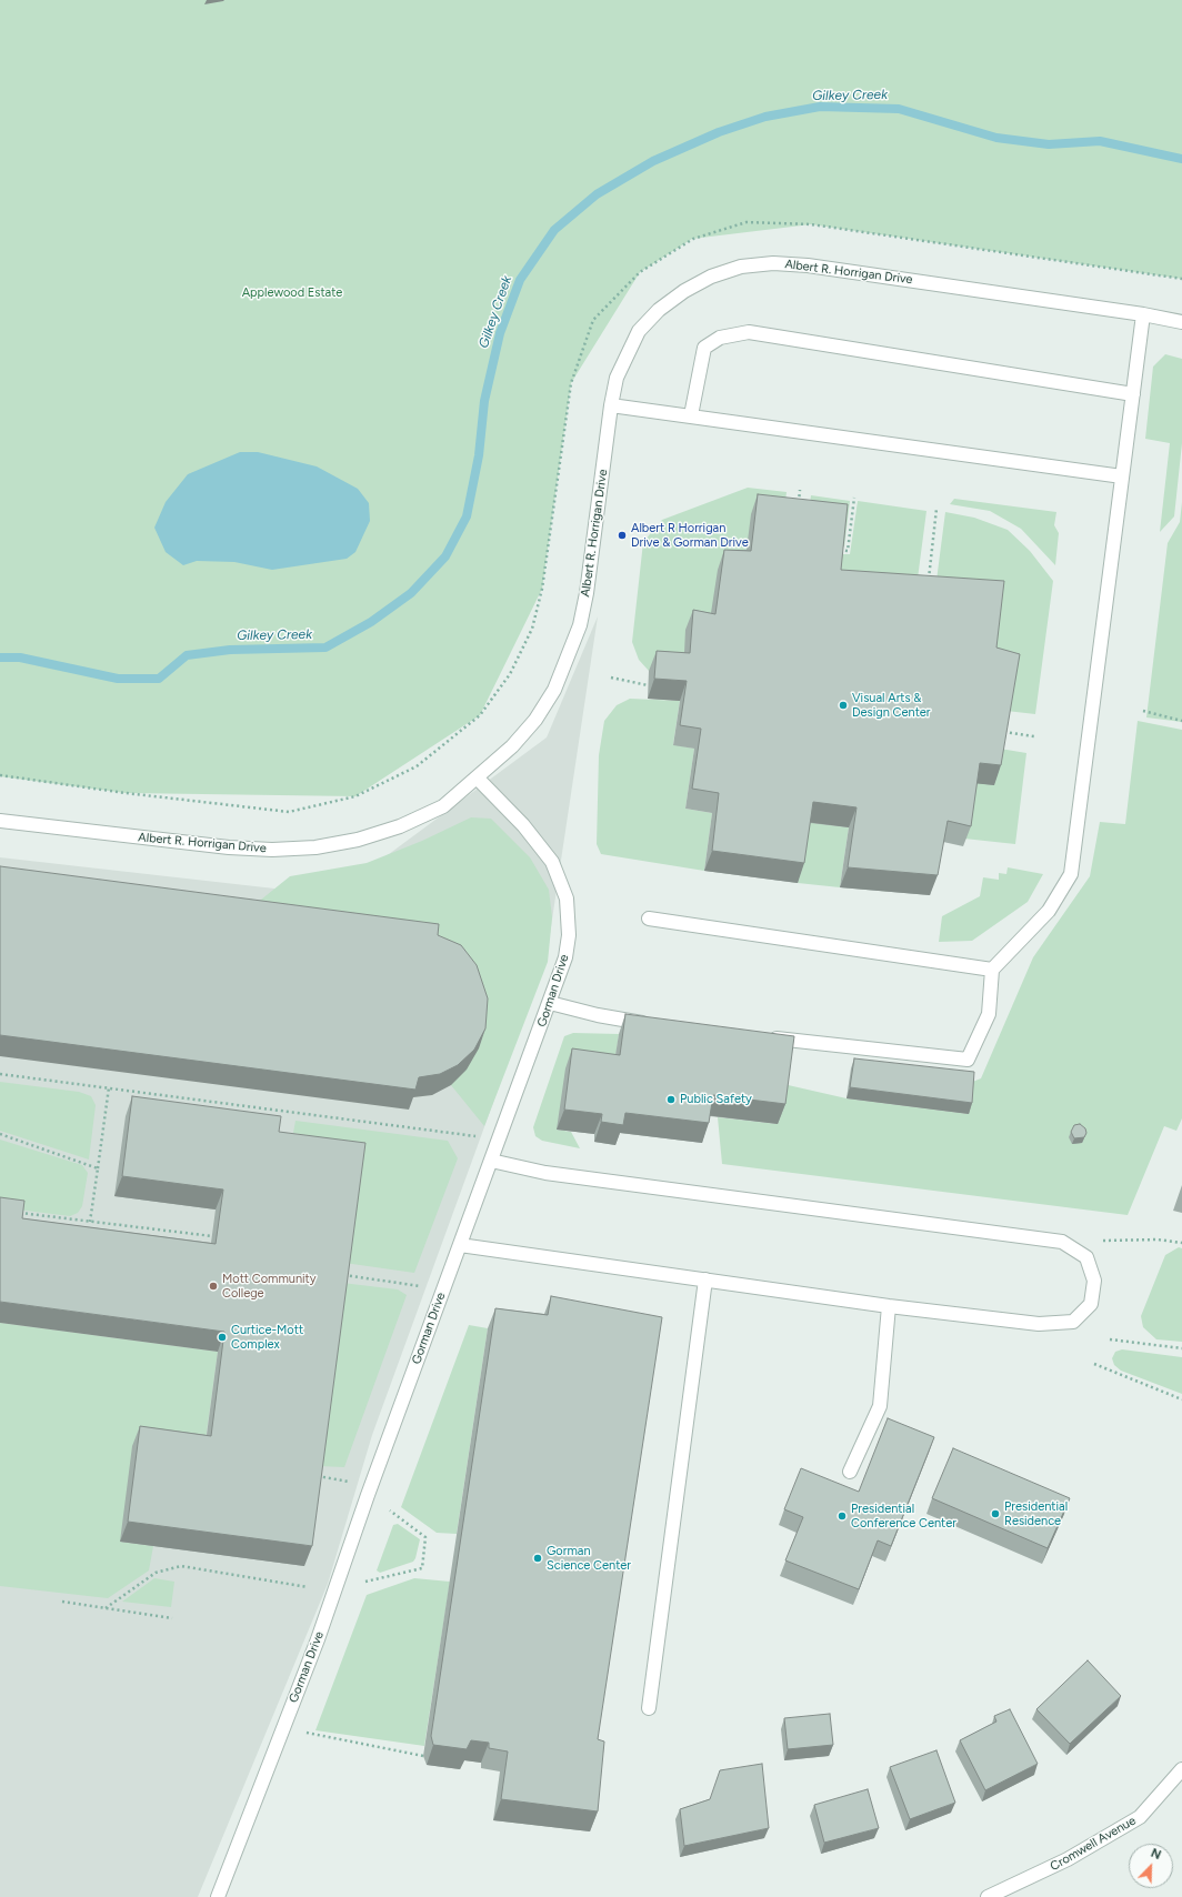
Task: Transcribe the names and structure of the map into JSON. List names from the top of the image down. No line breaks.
{"streets":{"street":["Albert R. Horrigan Drive","Gorman Drive","Cromwell Avenue"]},"crossings":[["Albert R. Horrigan Drive","Gorman Drive"]],"water":["Gilkey Creek"],"parks":["Applewood Estate"],"places":["Albert R Horrigan Drive & Gorman Drive","Visual Arts & Design Center","Public Safety","Mott Community College","Curtice-Mott Complex","Presidential Residence","Presidential Conference Center","Gorman Science Center"],"north":"top right"}
